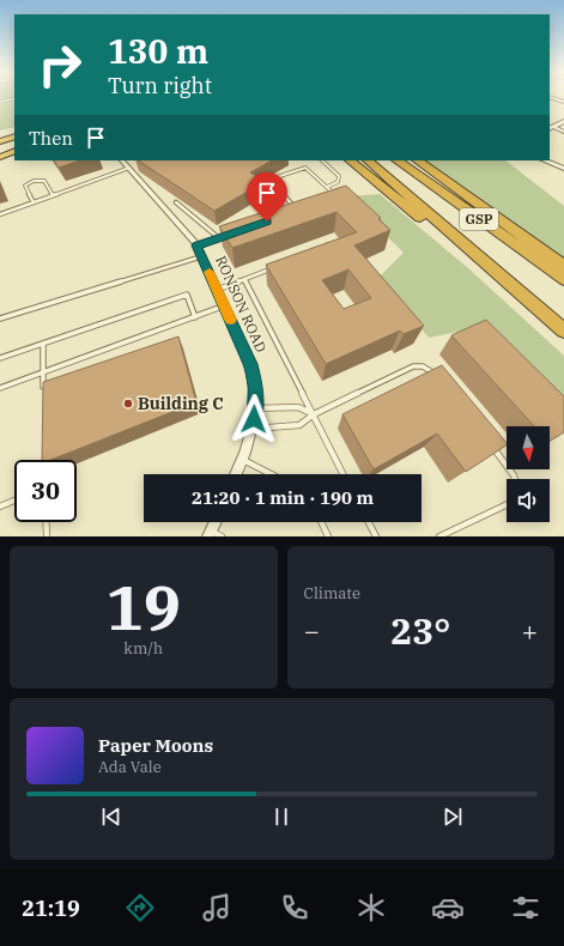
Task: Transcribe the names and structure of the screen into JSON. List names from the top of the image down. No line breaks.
{"streets":{"highway":["GSP"],"street":["RONSON ROAD"]},"places":["Building C"],"north":"bottom","page":{"turn":["130 m","Turn right"],"then":"Then","limit":"30","trip":"21:20 · 1 min · 190 m","tile":[["19","km/h"],"Climate"],"heat":["−","23°","+"],"song":["Paper Moons","Ada Vale"],"tabs":"21:19"}}
